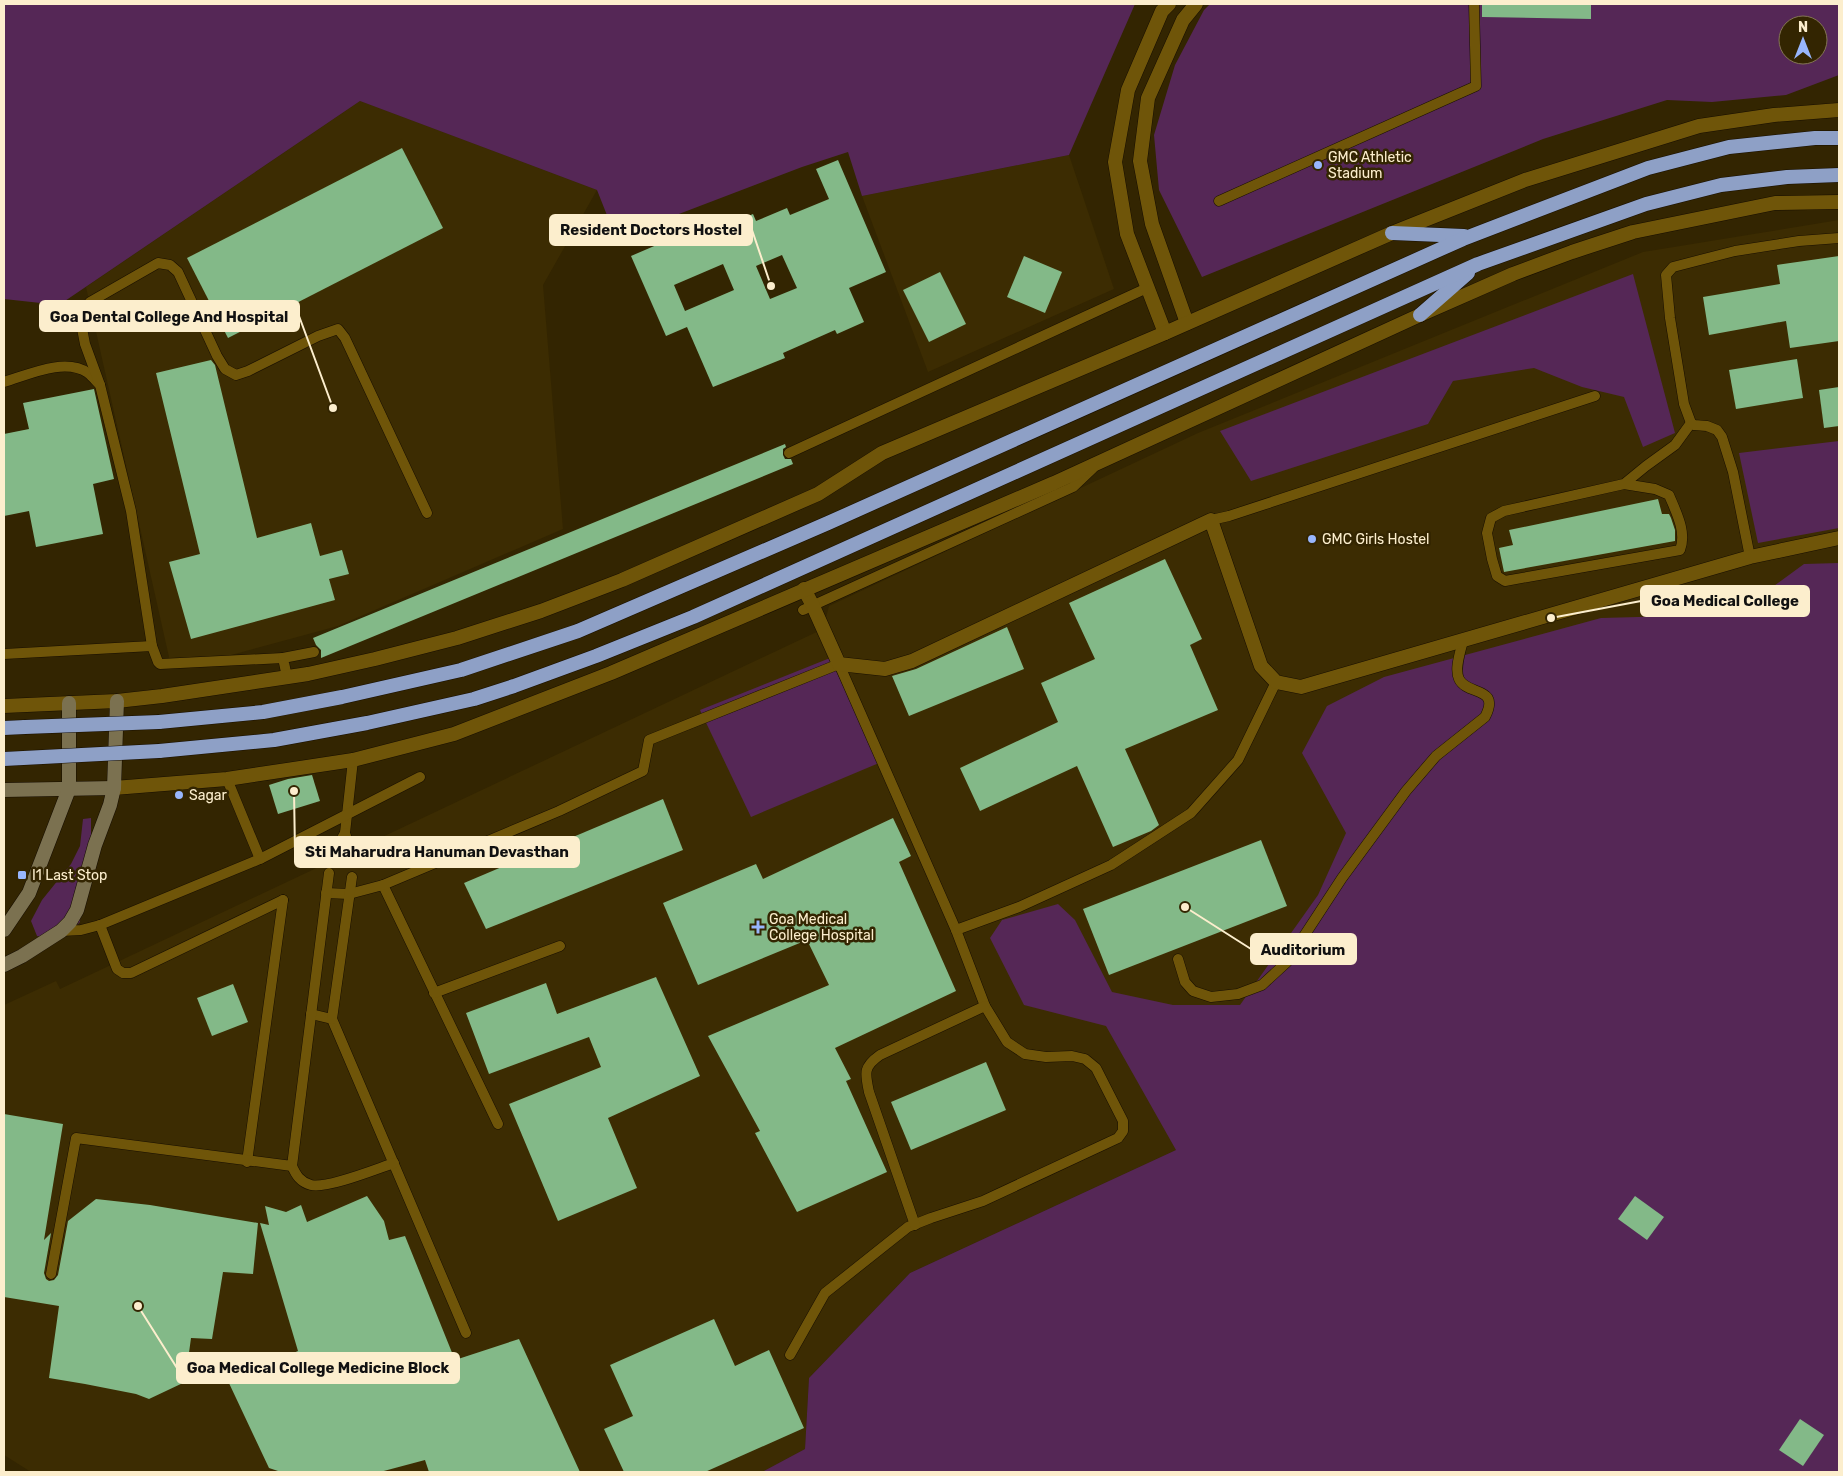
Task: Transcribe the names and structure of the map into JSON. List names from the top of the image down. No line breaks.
{"places":{"other":["GMC Athletic Stadium","Resident Doctors Hostel","Goa Dental College And Hospital","GMC Girls Hostel","Goa Medical College","Sti Maharudra Hanuman Devasthan","Sagar","Auditorium","Goa Medical College Medicine Block"],"transit":["I1 Last Stop"],"health":["Goa Medical College Hospital"]},"north":"top"}
